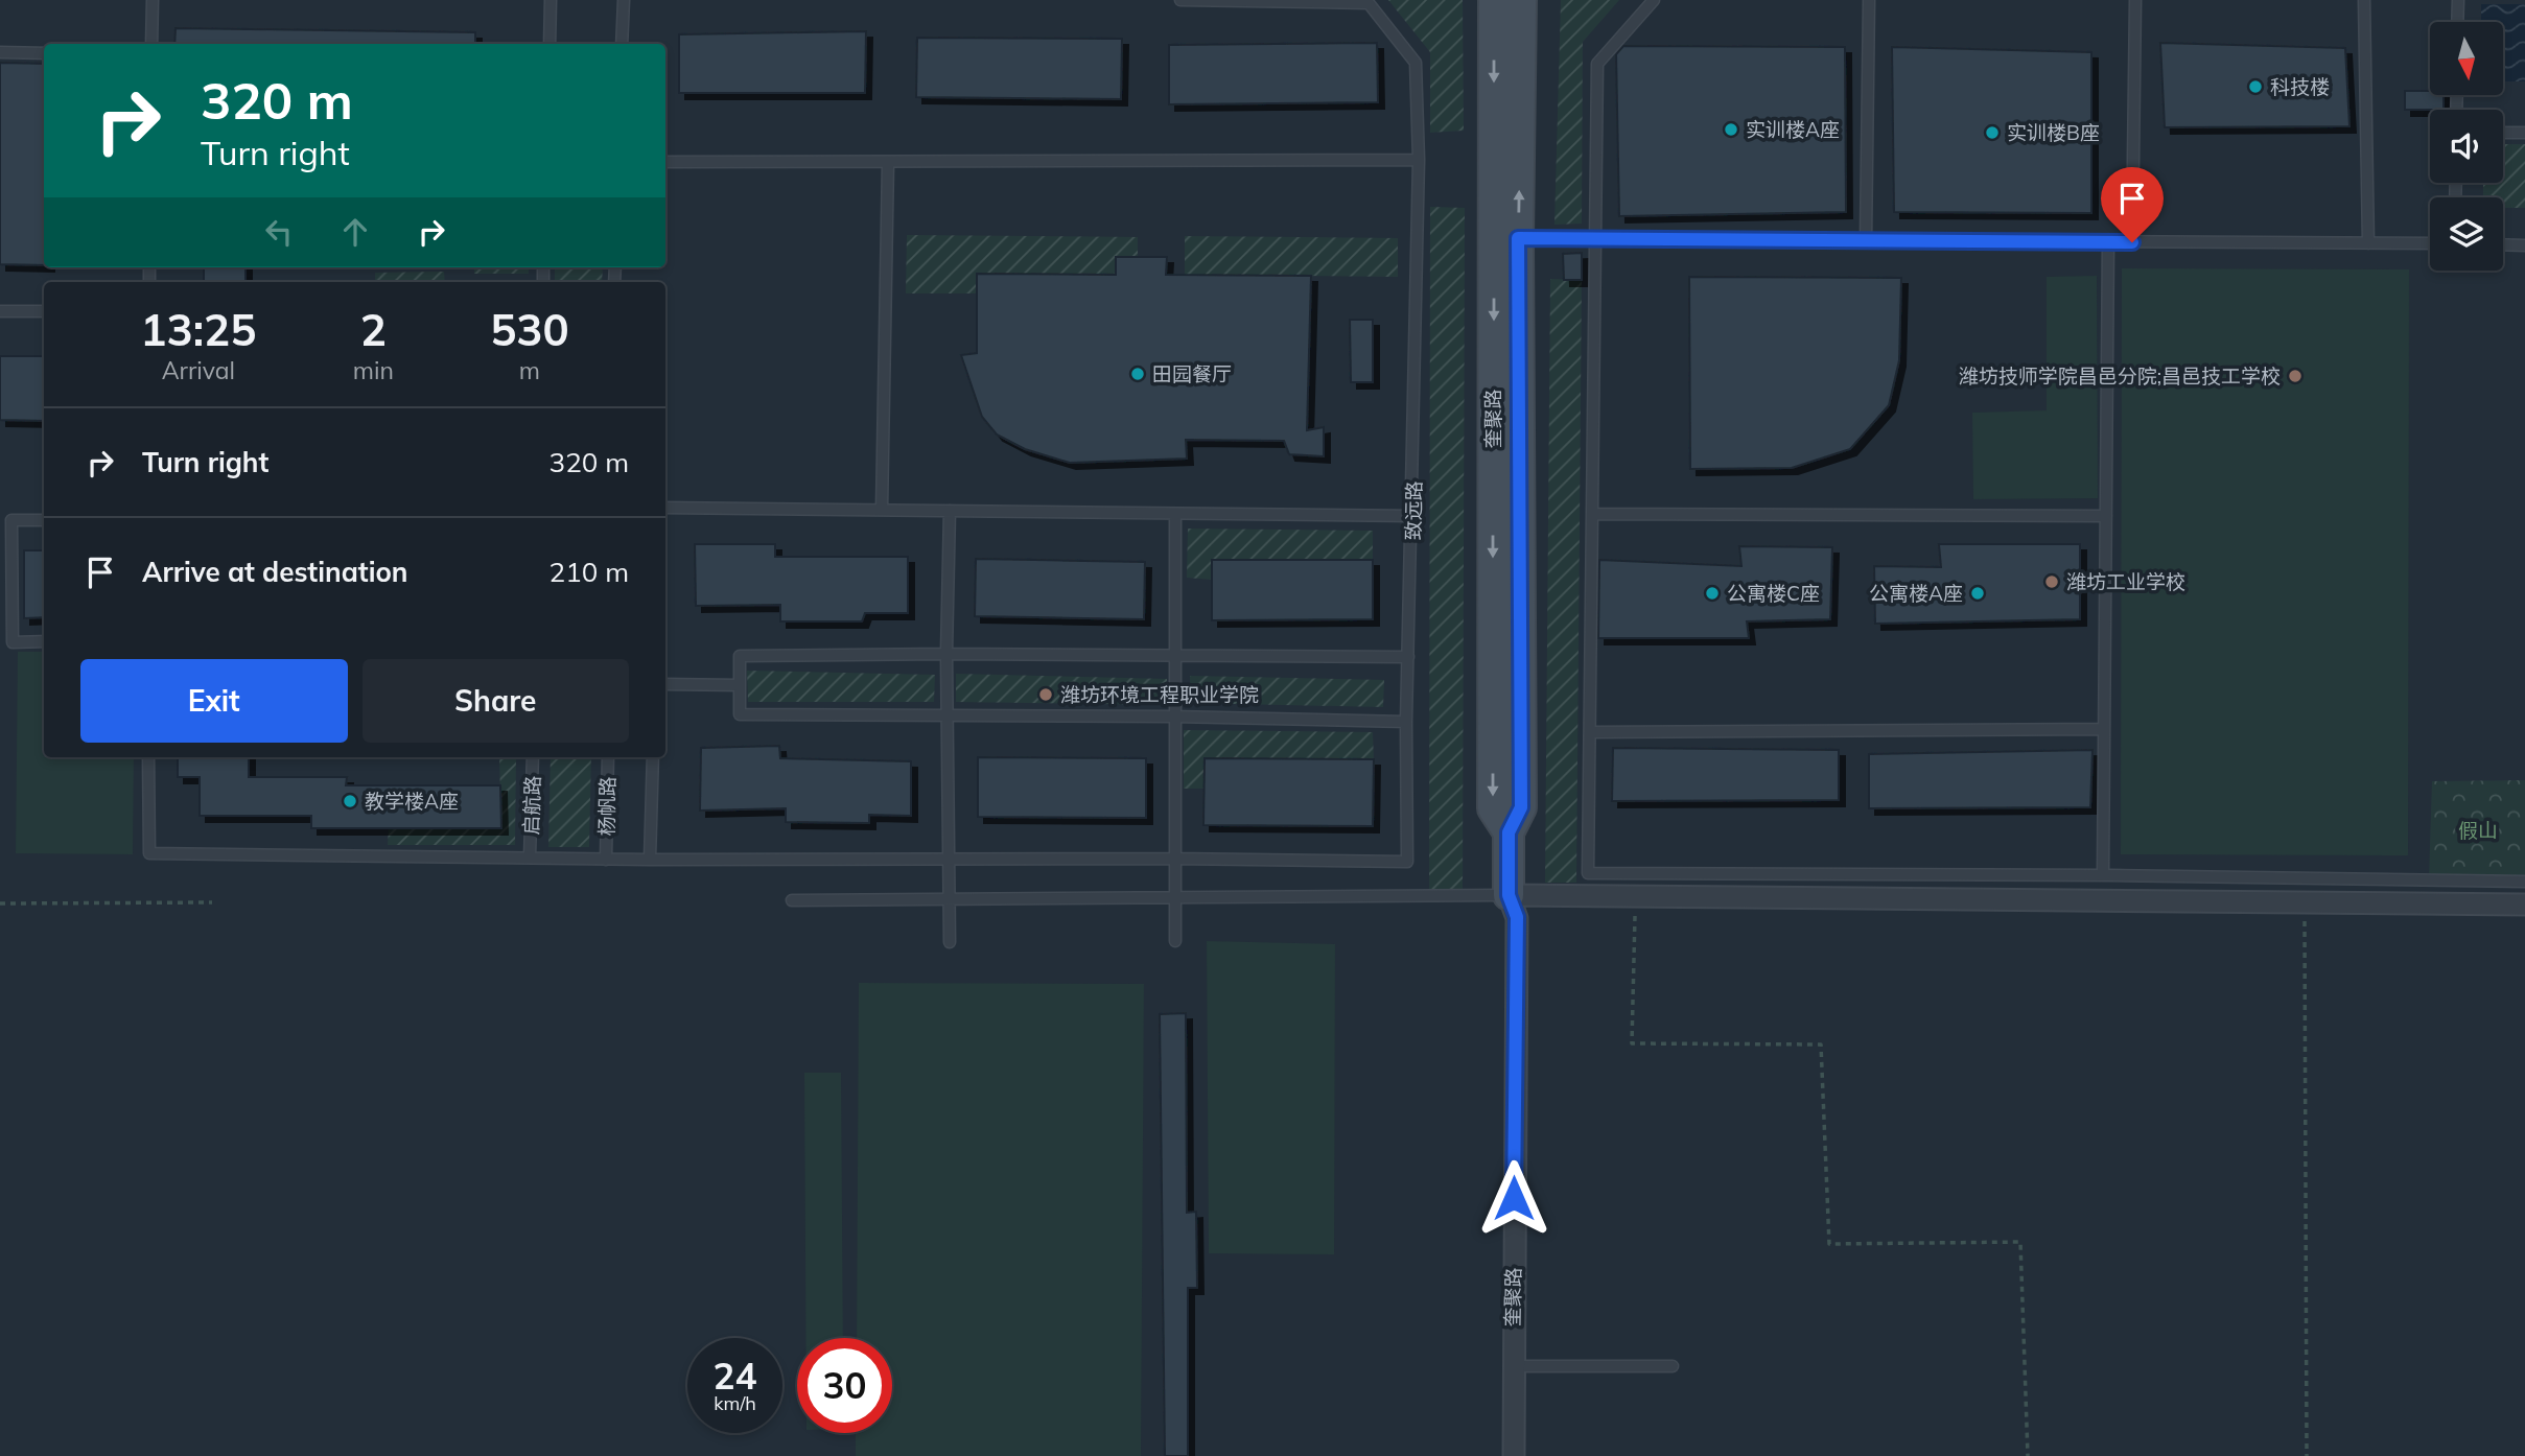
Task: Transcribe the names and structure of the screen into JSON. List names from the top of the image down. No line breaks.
{"streets":{"street":["奎聚路"],"lane":["致远路","启航路","杨帆路"]},"parks":["假山"],"places":["科技楼","实训楼A座","实训楼B座","田园餐厅","潍坊技师学院昌邑分院;昌邑技工学校","潍坊工业学校","公寓楼C座","公寓楼A座","潍坊环境工程职业学院","教学楼A座"],"north":"bottom","page":{"turn":["320 m","Turn right"],"eta":["13:25","Arrival","2","min","530","m"],"list":[{"name":"Turn right","value":"320 m"},{"name":"Arrive at destination","value":"210 m"}],"buttons":["Exit","Share"],"speed":"24 km/h","limit":"30"}}
